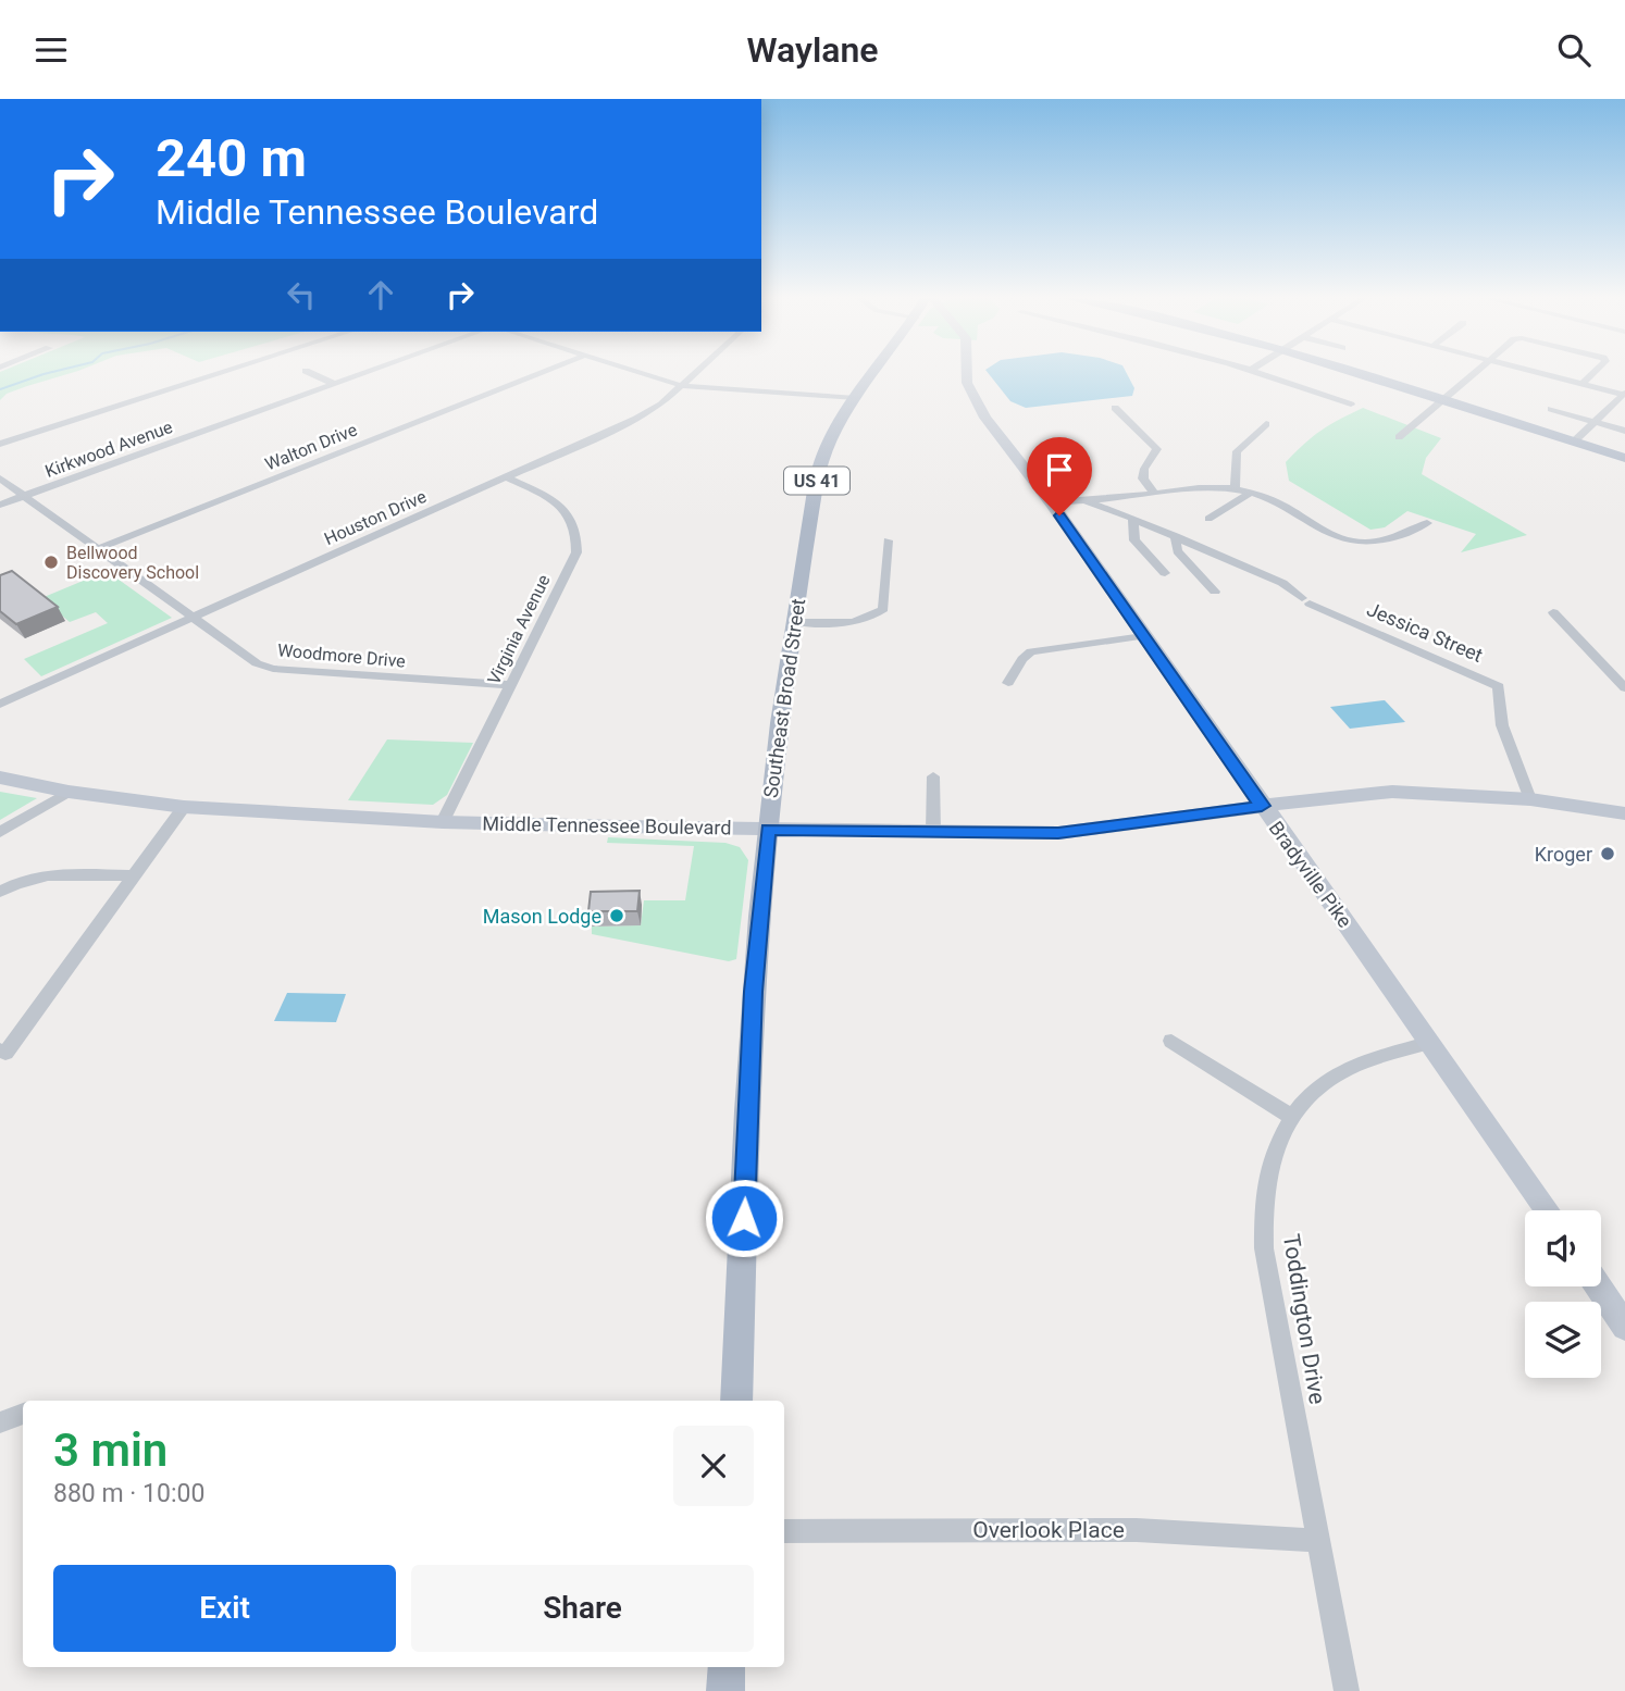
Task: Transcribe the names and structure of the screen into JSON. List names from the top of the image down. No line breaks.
{"streets":{"main road":["US 41","Southeast Broad Street","Middle Tennessee Boulevard","Bradyville Pike"],"street":["Walton Drive","Kirkwood Avenue","Houston Drive","Virginia Avenue","Jessica Street","Woodmore Drive","Toddington Drive","Overlook Place"]},"crossings":[["Walton Drive","Woodmore Drive"],["Kirkwood Avenue","Woodmore Drive"],["Houston Drive","Virginia Avenue"],["Houston Drive","Woodmore Drive"],["Virginia Avenue","Woodmore Drive"],["Virginia Avenue","Middle Tennessee Boulevard"],["Jessica Street","Middle Tennessee Boulevard"],["Southeast Broad Street","Middle Tennessee Boulevard"],["Middle Tennessee Boulevard","Bradyville Pike"],["Bradyville Pike","Toddington Drive"],["Toddington Drive","Overlook Place"]],"places":["Bellwood Discovery School","Kroger","Mason Lodge"],"page":{"header":"Waylane","turn":["240 m","Middle Tennessee Boulevard"],"heading":["3 min","880 m · 10:00"],"buttons":["Exit","Share"]}}
